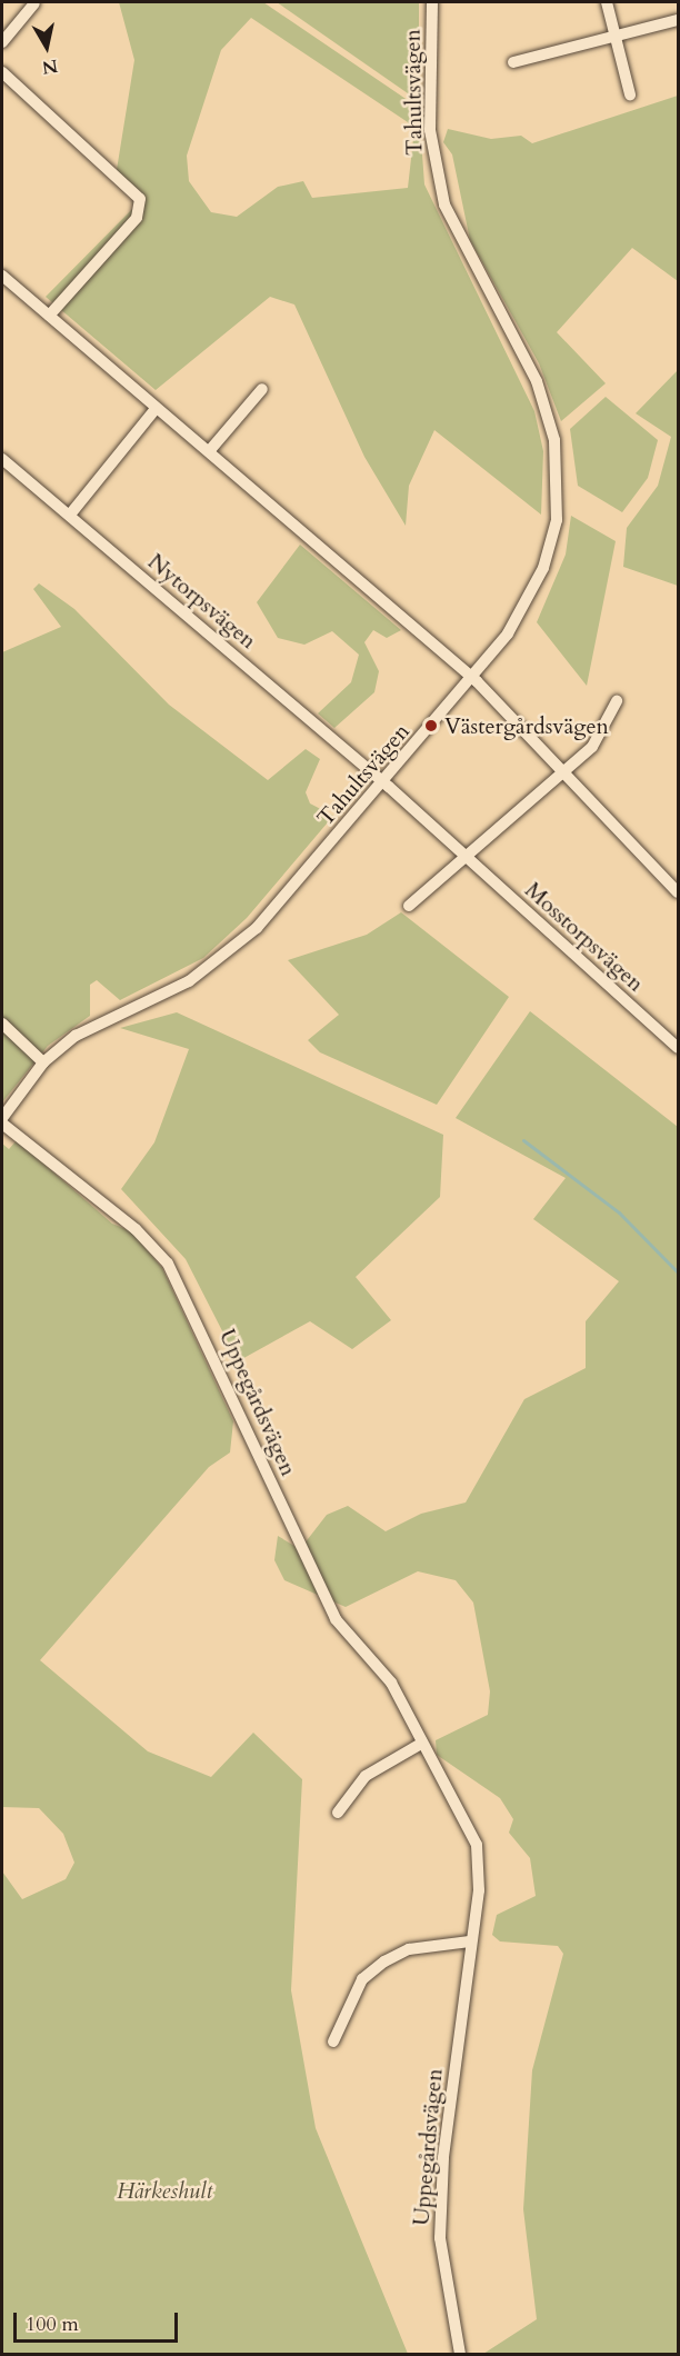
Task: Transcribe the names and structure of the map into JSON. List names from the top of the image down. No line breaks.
{"streets":{"street":["Tahultsvägen","Nytorpsvägen","Mosstorpsvägen","Uppegårdsvägen"]},"crossings":[["Tahultsvägen","Nytorpsvägen"],["Tahultsvägen","Mosstorpsvägen"],["Nytorpsvägen","Mosstorpsvägen"]],"parks":["Härkeshult"],"places":["Västergårdsvägen"],"scale_bar":"100 m","north":"bottom"}
